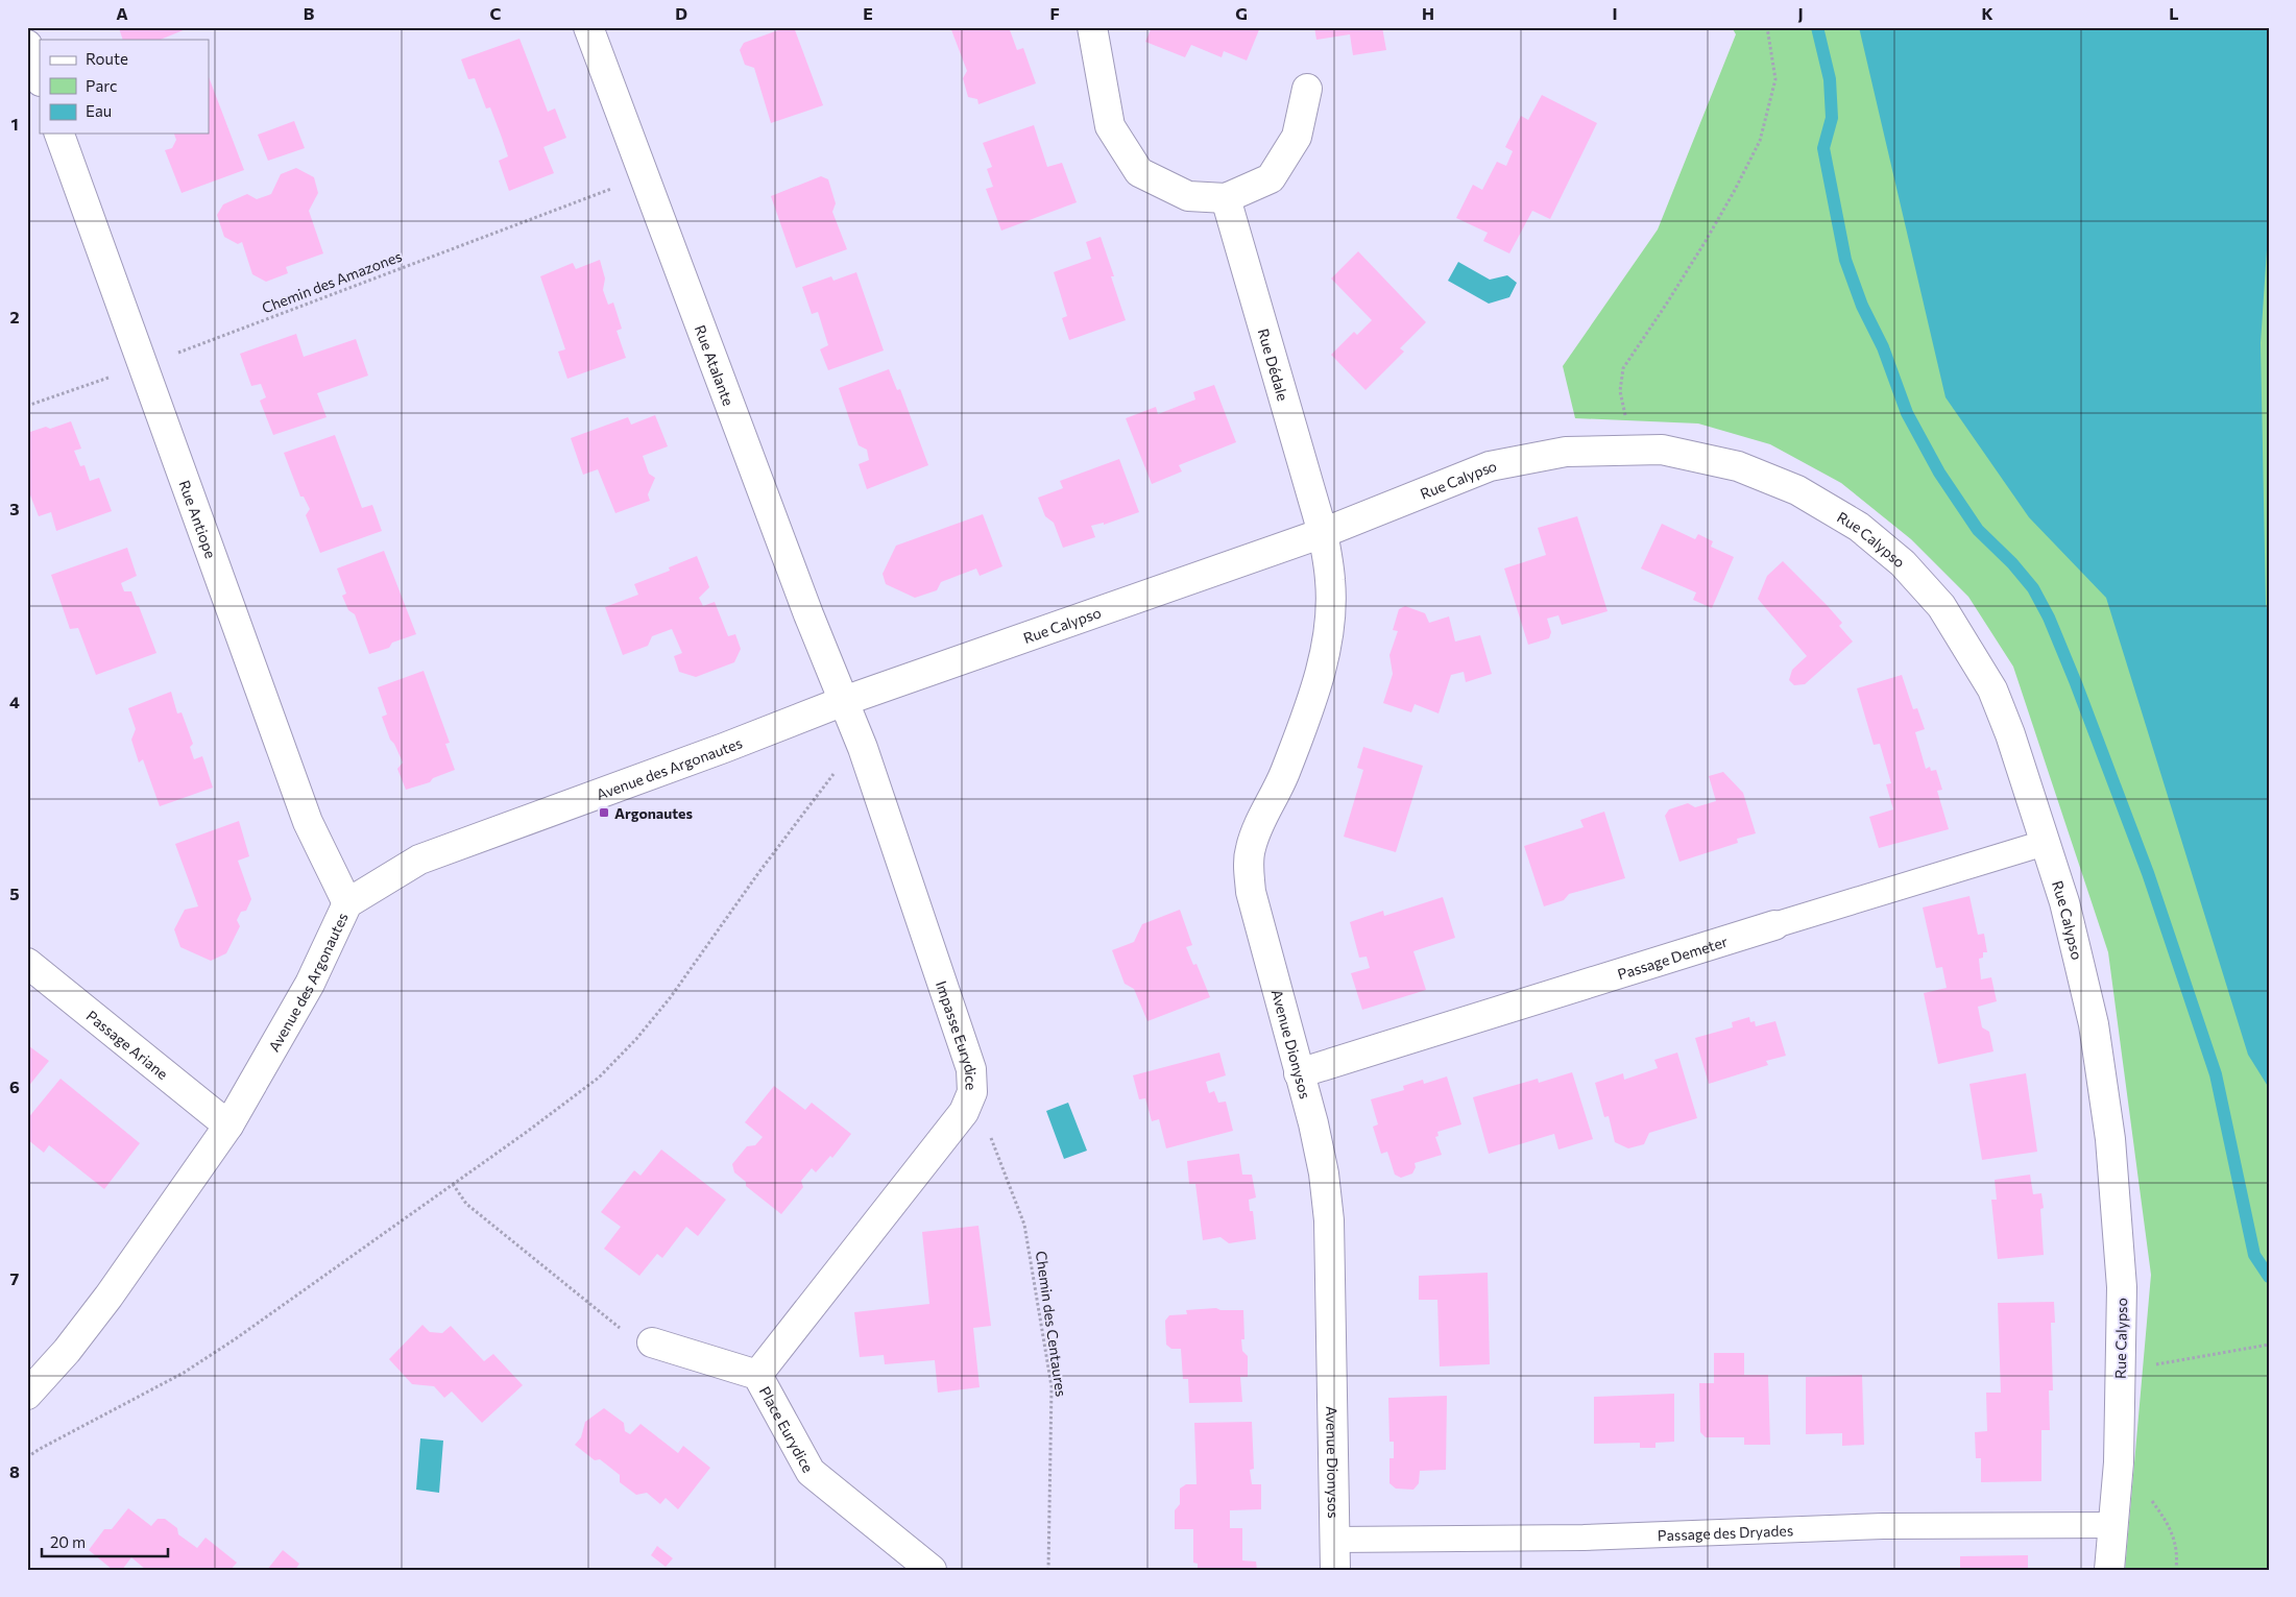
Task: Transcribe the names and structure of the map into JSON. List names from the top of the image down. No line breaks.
{"streets":{"street":["Rue Atalante","Rue Dédale","Rue Calypso","Rue Antiope","Avenue des Argonautes","Passage Demeter","Impasse Eurydice","Avenue Dionysos","Passage Ariane","Place Eurydice"],"lane":["Passage des Dryades"],"path":["Chemin des Amazones","Chemin des Centaures"]},"crossings":[["Chemin des Amazones","Rue Atalante"],["Chemin des Amazones","Rue Antiope"],["Rue Atalante","Rue Calypso"],["Rue Atalante","Avenue des Argonautes"],["Rue Atalante","Impasse Eurydice"],["Rue Dédale","Rue Calypso"],["Rue Dédale","Avenue Dionysos"],["Rue Calypso","Avenue des Argonautes"],["Rue Calypso","Passage Demeter"],["Rue Calypso","Impasse Eurydice"],["Rue Calypso","Avenue Dionysos"],["Rue Calypso","Passage des Dryades"],["Rue Antiope","Avenue des Argonautes"],["Avenue des Argonautes","Impasse Eurydice"],["Avenue des Argonautes","Passage Ariane"],["Passage Demeter","Avenue Dionysos"],["Impasse Eurydice","Chemin des Centaures"],["Impasse Eurydice","Place Eurydice"],["Avenue Dionysos","Passage des Dryades"]],"places":{"transit":["Argonautes"]},"legend":["Route","Parc","Eau"],"scale_bar":"20 m","grid":{"columns":["A","B","C","D","E","F","G","H","I","J","K","L"],"rows":["1","2","3","4","5","6","7","8"]}}
